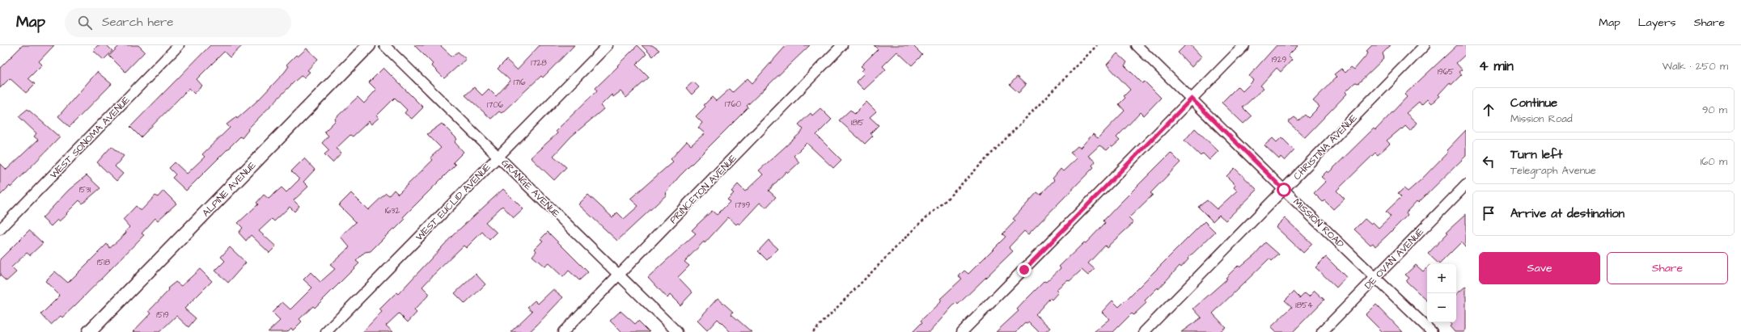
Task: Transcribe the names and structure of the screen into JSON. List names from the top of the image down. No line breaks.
{"streets":{"street":["WEST SONOMA AVENUE","CHRISTINA AVENUE","GRANGE AVENUE","ALPINE AVENUE","PRINCETON AVENUE","WEST EUCLID AVENUE","MISSION ROAD","DE OVAN AVENUE"]},"crossings":[["CHRISTINA AVENUE","MISSION ROAD"],["GRANGE AVENUE","PRINCETON AVENUE"],["GRANGE AVENUE","WEST EUCLID AVENUE"],["MISSION ROAD","DE OVAN AVENUE"]],"house_numbers":["1929","1728","1965","1716","1760","1706","1815","1531","1739","1632","1518","1854","1519"],"page":{"header":"Map","search":"Search here","nav":["Map","Layers","Share"],"heading":["4 min","Walk · 250 m"],"list":[["Continue","Mission Road","90 m"],["Turn left","Telegraph Avenue","160 m"],"Arrive at destination"],"buttons":["Save","Share"],"map_buttons":["+","−"]}}
